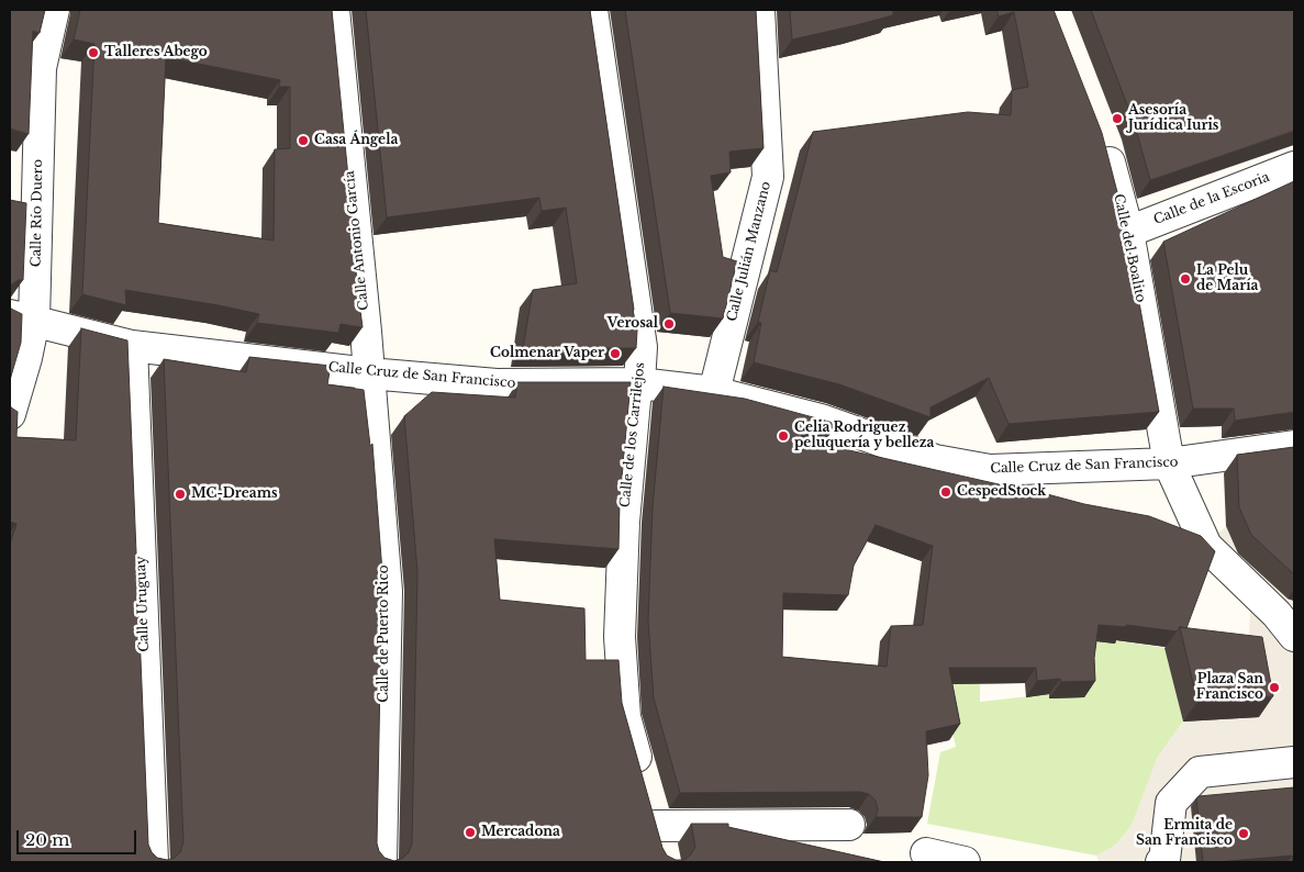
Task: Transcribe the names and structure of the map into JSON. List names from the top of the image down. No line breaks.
{"streets":{"street":["Calle de la Escoria","Calle Río Duero","Calle Antonio García","Calle del Boalito","Calle Julián Manzano","Calle Cruz de San Francisco","Calle de los Carrilejos","Calle Uruguay","Calle de Puerto Rico"]},"crossings":[["Calle de la Escoria","Calle del Boalito"],["Calle Río Duero","Calle Cruz de San Francisco"],["Calle Antonio García","Calle Cruz de San Francisco"],["Calle Antonio García","Calle de Puerto Rico"],["Calle del Boalito","Calle Cruz de San Francisco"],["Calle Julián Manzano","Calle Cruz de San Francisco"],["Calle Cruz de San Francisco","Calle de los Carrilejos"],["Calle Cruz de San Francisco","Calle Uruguay"],["Calle Cruz de San Francisco","Calle de Puerto Rico"]],"places":["Talleres Abego","Asesoría Jurídica Iuris","Casa Ángela","La Pelu de María","Verosal","Colmenar Vaper","Celia Rodriguez peluquería y belleza","CespedStock","MC-Dreams","Plaza San Francisco","Mercadona","Ermita de San Francisco"],"scale_bar":"20 m"}
